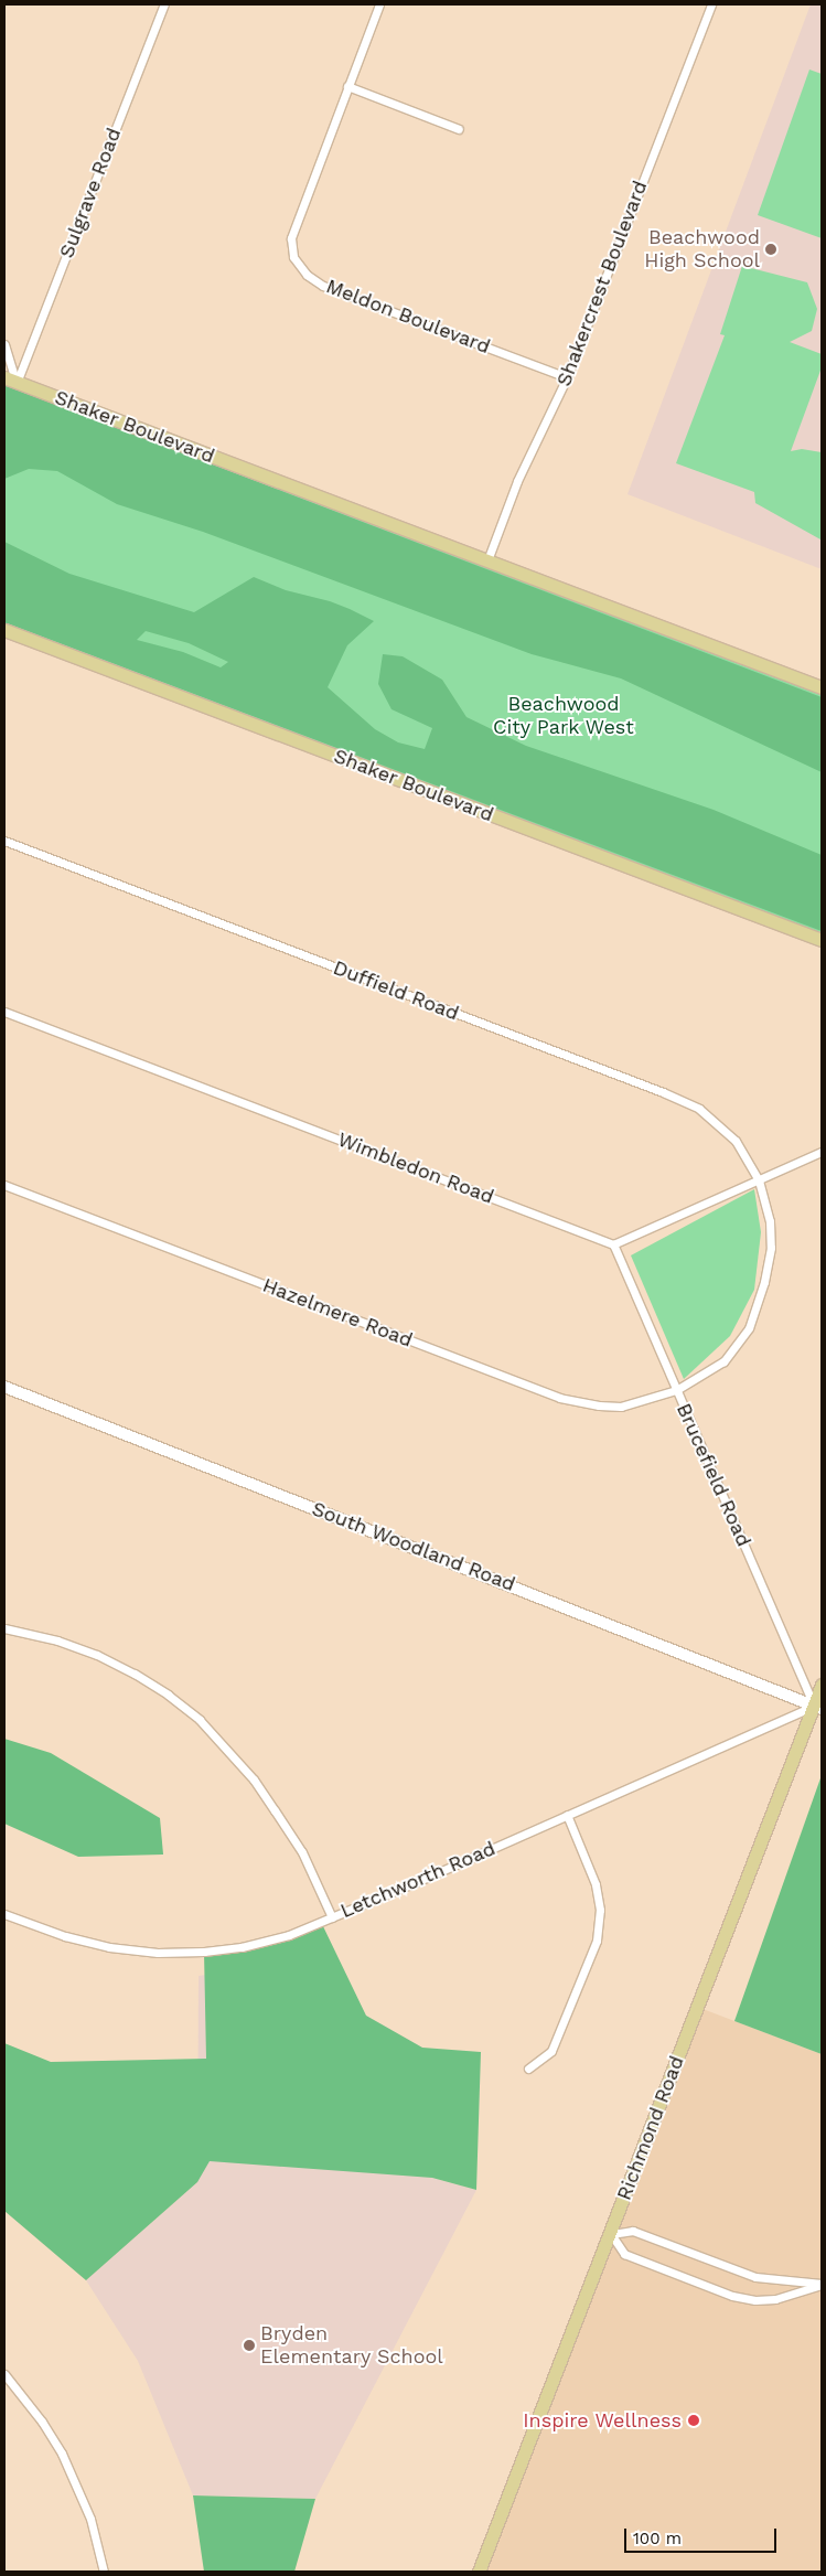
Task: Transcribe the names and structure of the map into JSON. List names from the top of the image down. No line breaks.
{"streets":{"main road":["Shaker Boulevard","Richmond Road"],"street":["Sulgrave Road","Shakercrest Boulevard","Meldon Boulevard","Duffield Road","Wimbledon Road","Hazelmere Road","Brucefield Road","South Woodland Road","Letchworth Road"]},"crossings":[["Sulgrave Road","Shaker Boulevard"],["Shakercrest Boulevard","Meldon Boulevard"],["Shakercrest Boulevard","Shaker Boulevard"],["Duffield Road","Hazelmere Road"],["Duffield Road","Brucefield Road"],["Wimbledon Road","Brucefield Road"],["Hazelmere Road","Brucefield Road"],["Brucefield Road","South Woodland Road"],["Brucefield Road","Letchworth Road"],["Brucefield Road","Richmond Road"],["South Woodland Road","Letchworth Road"],["South Woodland Road","Richmond Road"],["Letchworth Road","Richmond Road"]],"parks":["Beachwood City Park West"],"places":["Beachwood High School","Bryden Elementary School","Inspire Wellness"],"scale_bar":"100 m"}
